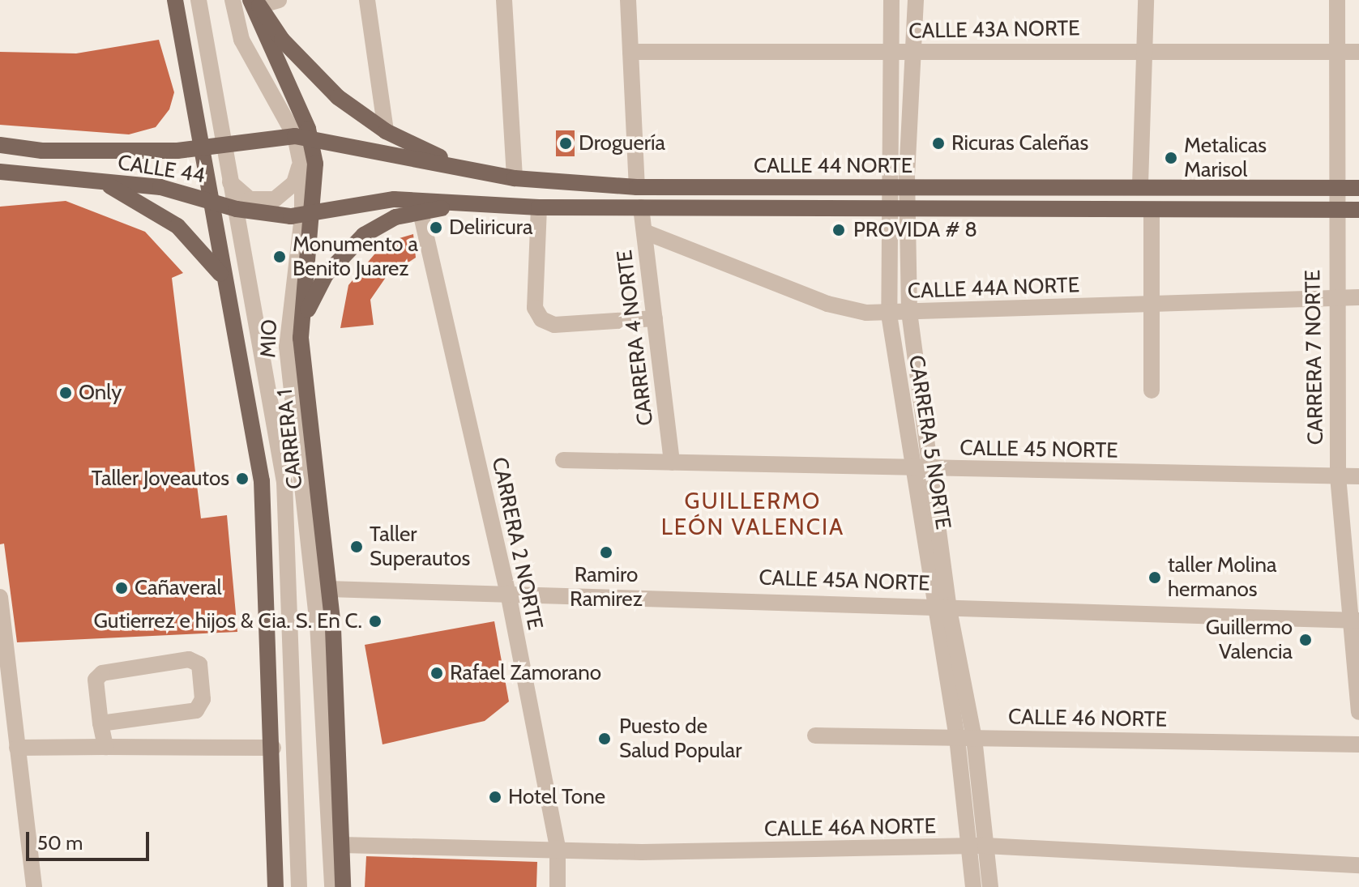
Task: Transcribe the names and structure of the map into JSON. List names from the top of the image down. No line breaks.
{"streets":{"main road":["CALLE 44 NORTE","CALLE 44","CARRERA 1"],"street":["CALLE 43A NORTE","CALLE 44A NORTE","CARRERA 4 NORTE","MIO","CARRERA 7 NORTE","CARRERA 5 NORTE","CALLE 45 NORTE","CARRERA 2 NORTE","CALLE 45A NORTE","CALLE 46 NORTE","CALLE 46A NORTE"]},"crossings":[["CALLE 43A NORTE","CARRERA 7 NORTE"],["CALLE 43A NORTE","CARRERA 5 NORTE"],["CALLE 44 NORTE","CALLE 44"],["CALLE 44 NORTE","CARRERA 4 NORTE"],["CALLE 44 NORTE","MIO"],["CALLE 44 NORTE","CARRERA 7 NORTE"],["CALLE 44 NORTE","CARRERA 1"],["CALLE 44 NORTE","CARRERA 5 NORTE"],["CALLE 44","MIO"],["CALLE 44","CARRERA 1"],["CALLE 44A NORTE","CARRERA 4 NORTE"],["CALLE 44A NORTE","CARRERA 7 NORTE"],["CALLE 44A NORTE","CARRERA 5 NORTE"],["CARRERA 4 NORTE","CALLE 45 NORTE"],["MIO","CARRERA 1"],["CARRERA 7 NORTE","CALLE 45 NORTE"],["CARRERA 7 NORTE","CALLE 45A NORTE"],["CARRERA 1","CALLE 45A NORTE"],["CARRERA 1","CALLE 46A NORTE"],["CARRERA 5 NORTE","CALLE 45 NORTE"],["CARRERA 5 NORTE","CALLE 45A NORTE"],["CARRERA 5 NORTE","CALLE 46 NORTE"],["CARRERA 5 NORTE","CALLE 46A NORTE"],["CARRERA 2 NORTE","CALLE 45A NORTE"],["CARRERA 2 NORTE","CALLE 46A NORTE"]],"districts":["GUILLERMO LEÓN VALENCIA"],"places":["Droguería","Ricuras Caleñas","Metalicas Marisol","Deliricura","PROVIDA # 8","Monumento a Benito Juarez","Only","Taller Joveautos","Taller Superautos","Ramiro Ramirez","taller Molina hermanos","Cañaveral","Gutierrez e hijos & Cia. S. En C.","Guillermo Valencia","Rafael Zamorano","Puesto de Salud Popular","Hotel Tone"],"scale_bar":"50 m"}
